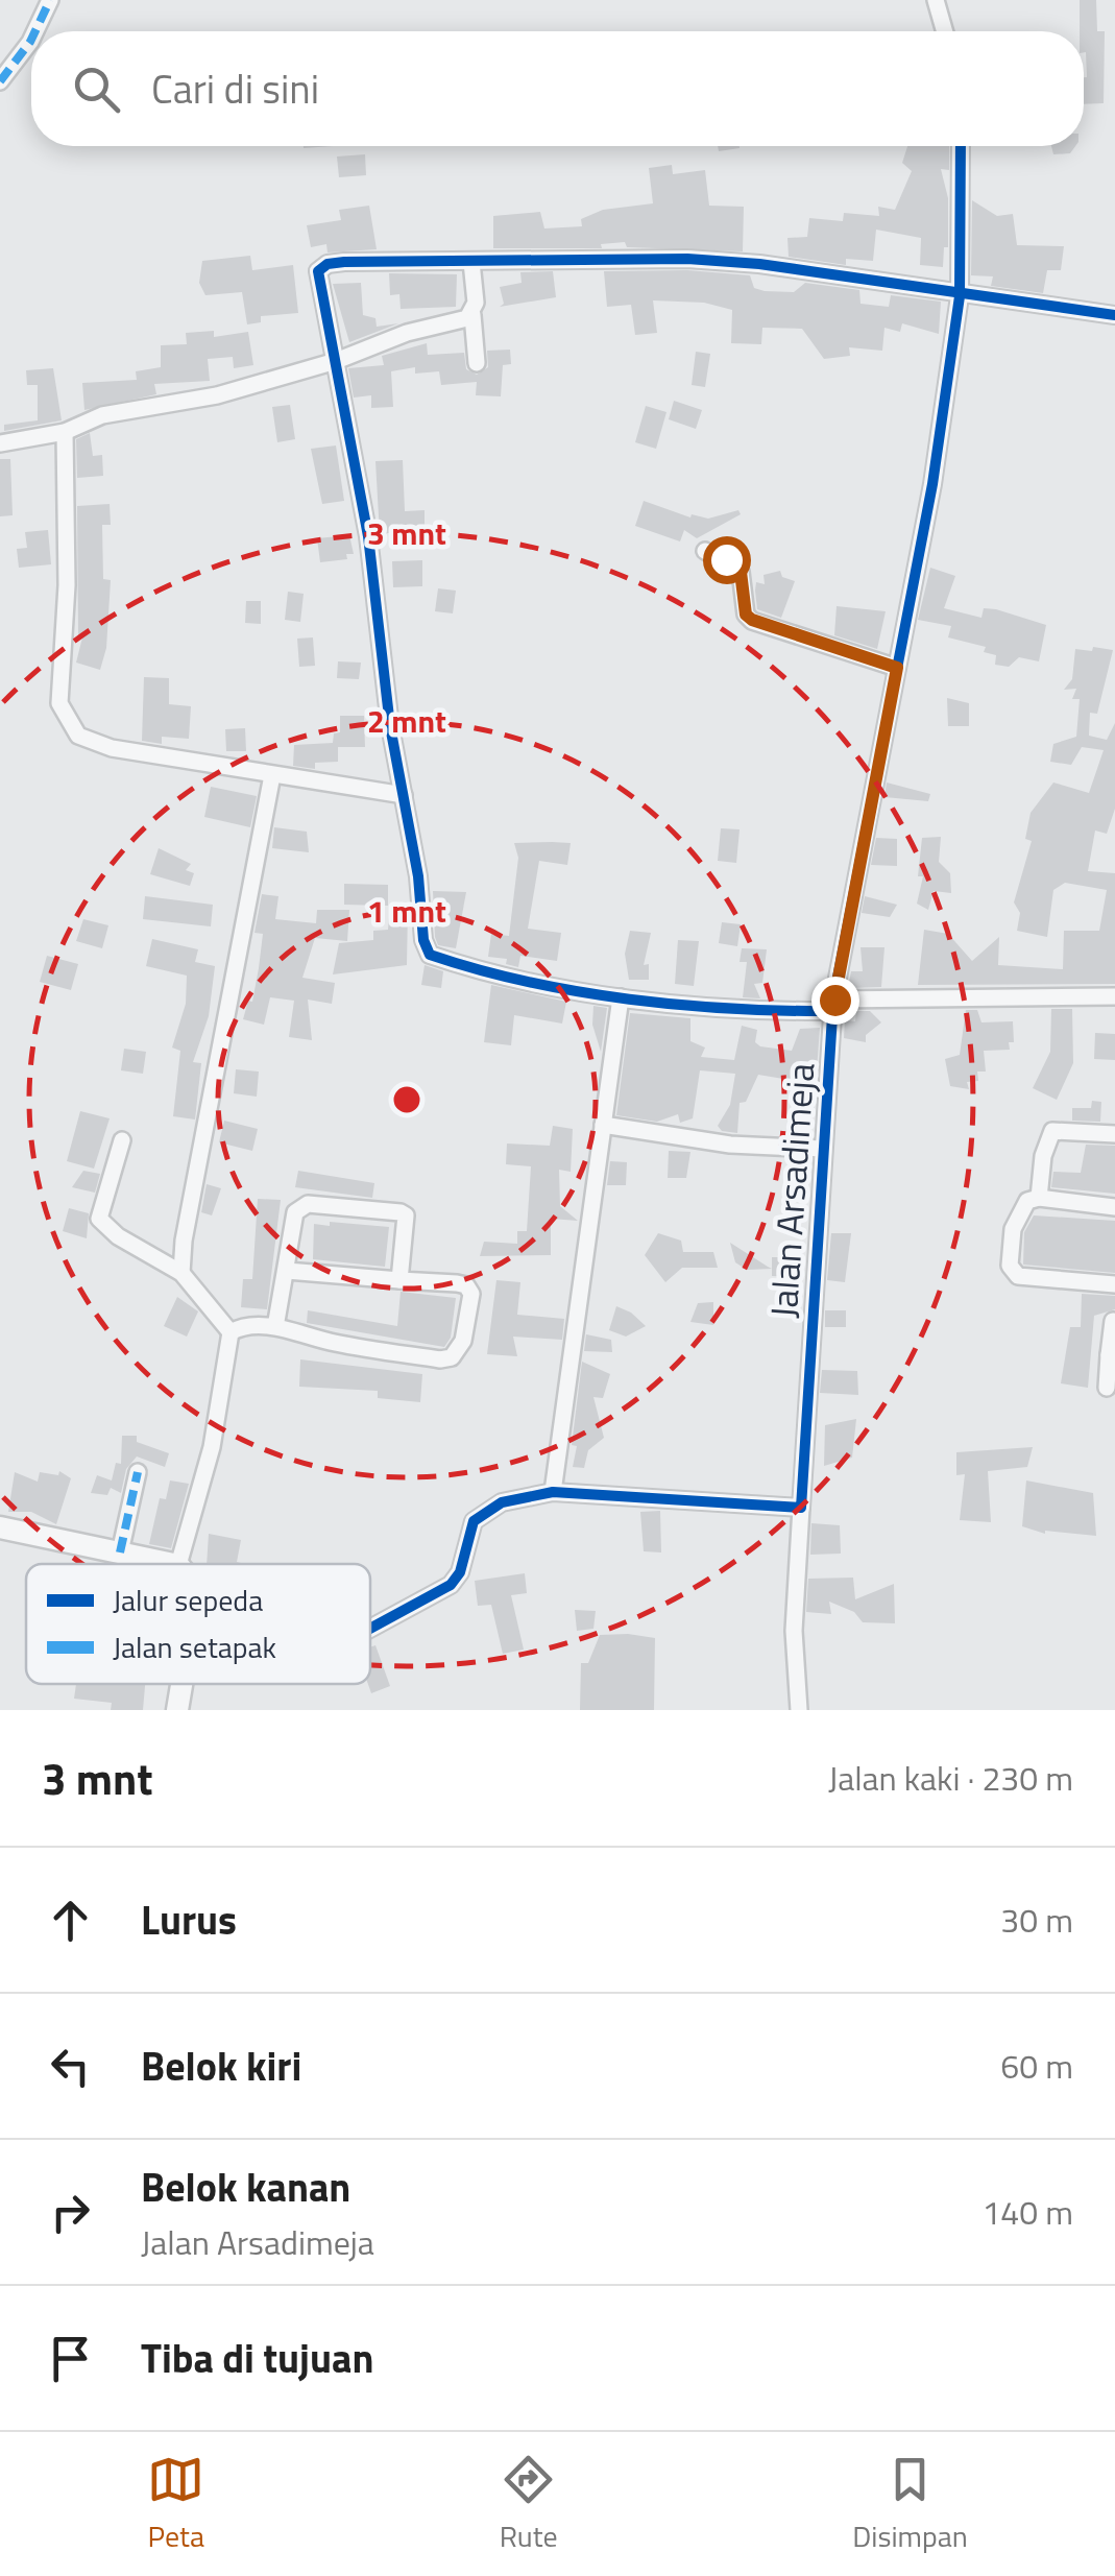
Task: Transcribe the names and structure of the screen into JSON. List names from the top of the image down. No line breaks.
{"streets":{"street":["Jalan Arsadimeja"]},"legend":["Jalur sepeda","Jalan setapak"],"page":{"search":"Cari di sini","heading":["3 mnt","Jalan kaki · 230 m"],"list":[["Lurus","30 m"],["Belok kiri","60 m"],["Belok kanan","Jalan Arsadimeja","140 m"],"Tiba di tujuan"],"nav":["Peta","Rute","Disimpan"]},"rings":["3 mnt","2 mnt","1 mnt"]}
